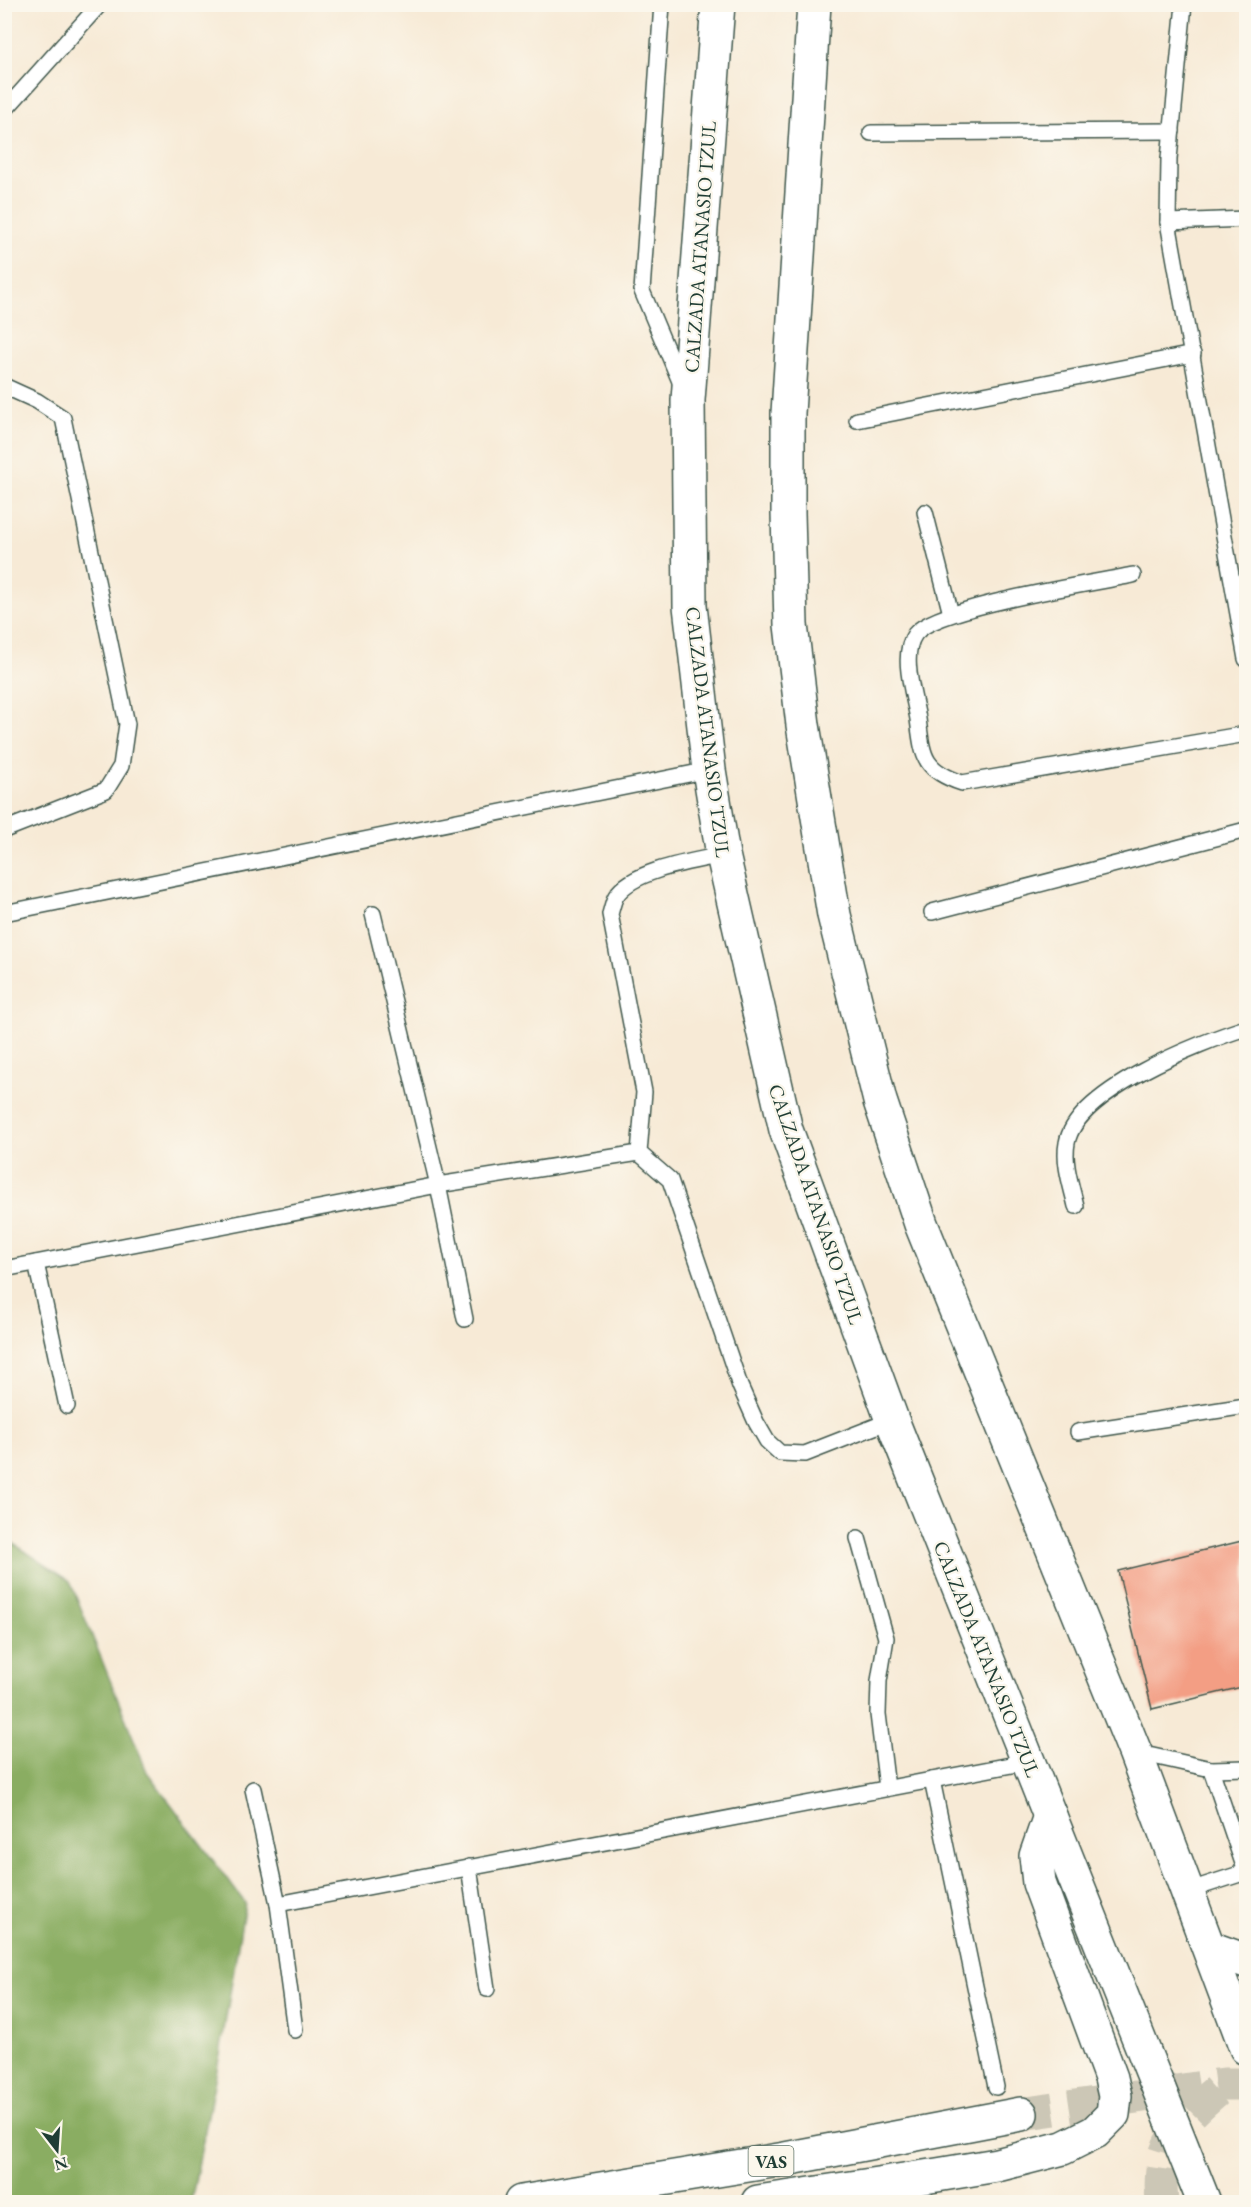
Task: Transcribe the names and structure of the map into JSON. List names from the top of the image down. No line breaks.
{"streets":{"main road":["CALZADA ATANASIO TZUL","VAS"]},"north":"bottom"}
